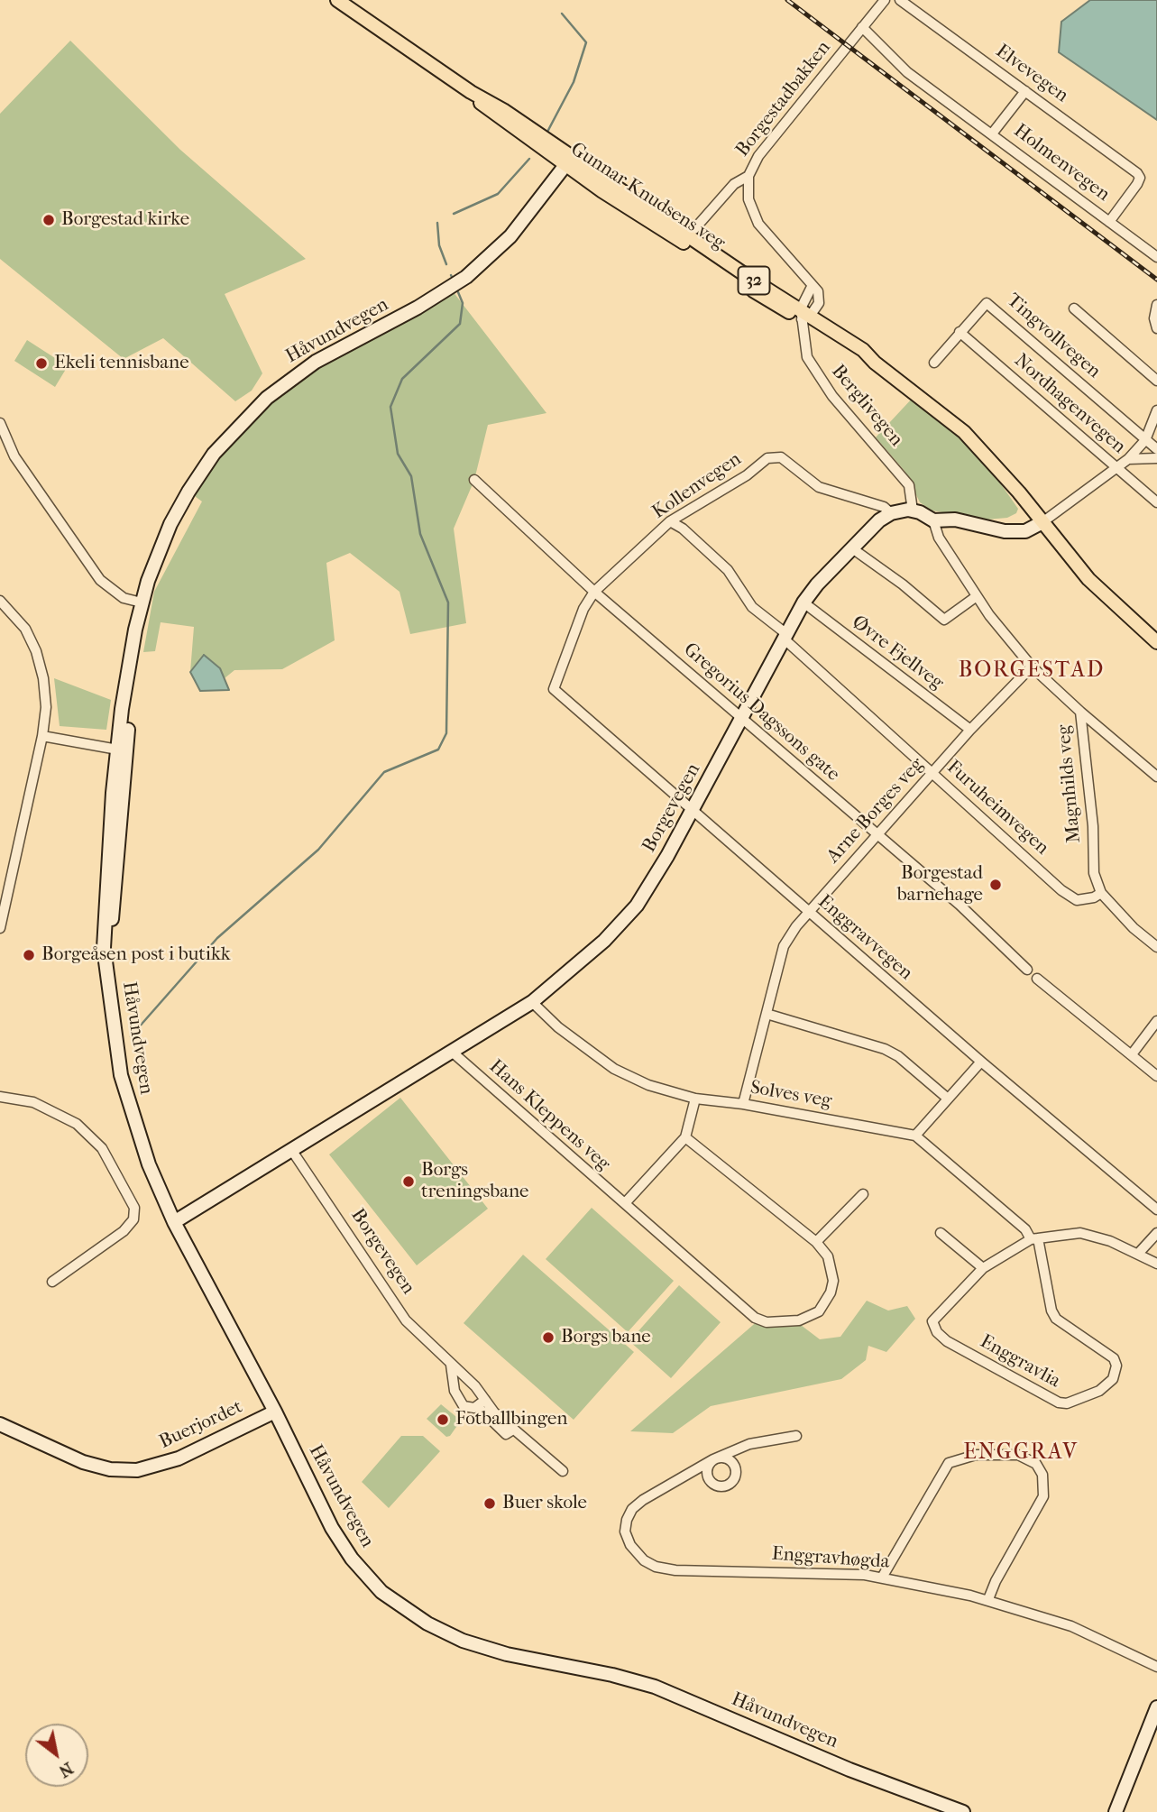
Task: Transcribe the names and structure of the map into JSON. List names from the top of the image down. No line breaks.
{"streets":{"main road":["Gunnar Knudsens veg","32","Håvundvegen","Borgevegen","Buerjordet"],"street":["Elvevegen","Borgestadbakken","Holmenvegen","Tingvollvegen","Nordhagenvegen","Berglivegen","Kollenvegen","Øvre Fjellveg","Gregorius Dagssons gate","Magnhilds veg","Furuheimvegen","Arne Borges veg","Enggravvegen","Solves veg","Hans Kleppens veg","Enggravlia","Enggravhøgda"]},"crossings":[["Elvevegen","Holmenvegen"],["Borgestadbakken","Holmenvegen"],["Borgestadbakken","Gunnar Knudsens veg"],["Borgestadbakken","Berglivegen"],["Gunnar Knudsens veg","Håvundvegen"],["Gunnar Knudsens veg","Berglivegen"],["Håvundvegen","Borgevegen"],["Håvundvegen","Buerjordet"],["Tingvollvegen","Nordhagenvegen"],["Kollenvegen","Gregorius Dagssons gate"],["Kollenvegen","Borgevegen"],["Kollenvegen","Furuheimvegen"],["Kollenvegen","Enggravvegen"],["Øvre Fjellveg","Borgevegen"],["Øvre Fjellveg","Arne Borges veg"],["Gregorius Dagssons gate","Borgevegen"],["Gregorius Dagssons gate","Arne Borges veg"],["Magnhilds veg","Furuheimvegen"],["Magnhilds veg","Arne Borges veg"],["Borgevegen","Furuheimvegen"],["Borgevegen","Enggravvegen"],["Borgevegen","Solves veg"],["Borgevegen","Hans Kleppens veg"],["Furuheimvegen","Arne Borges veg"],["Arne Borges veg","Enggravvegen"],["Arne Borges veg","Solves veg"]],"districts":["BORGESTAD","ENGGRAV"],"places":["Borgestad kirke","Ekeli tennisbane","Borgestad barnehage","Borgeåsen post i butikk","Borgs treningsbane","Borgs bane","Fotballbingen","Buer skole"],"north":"bottom right"}
